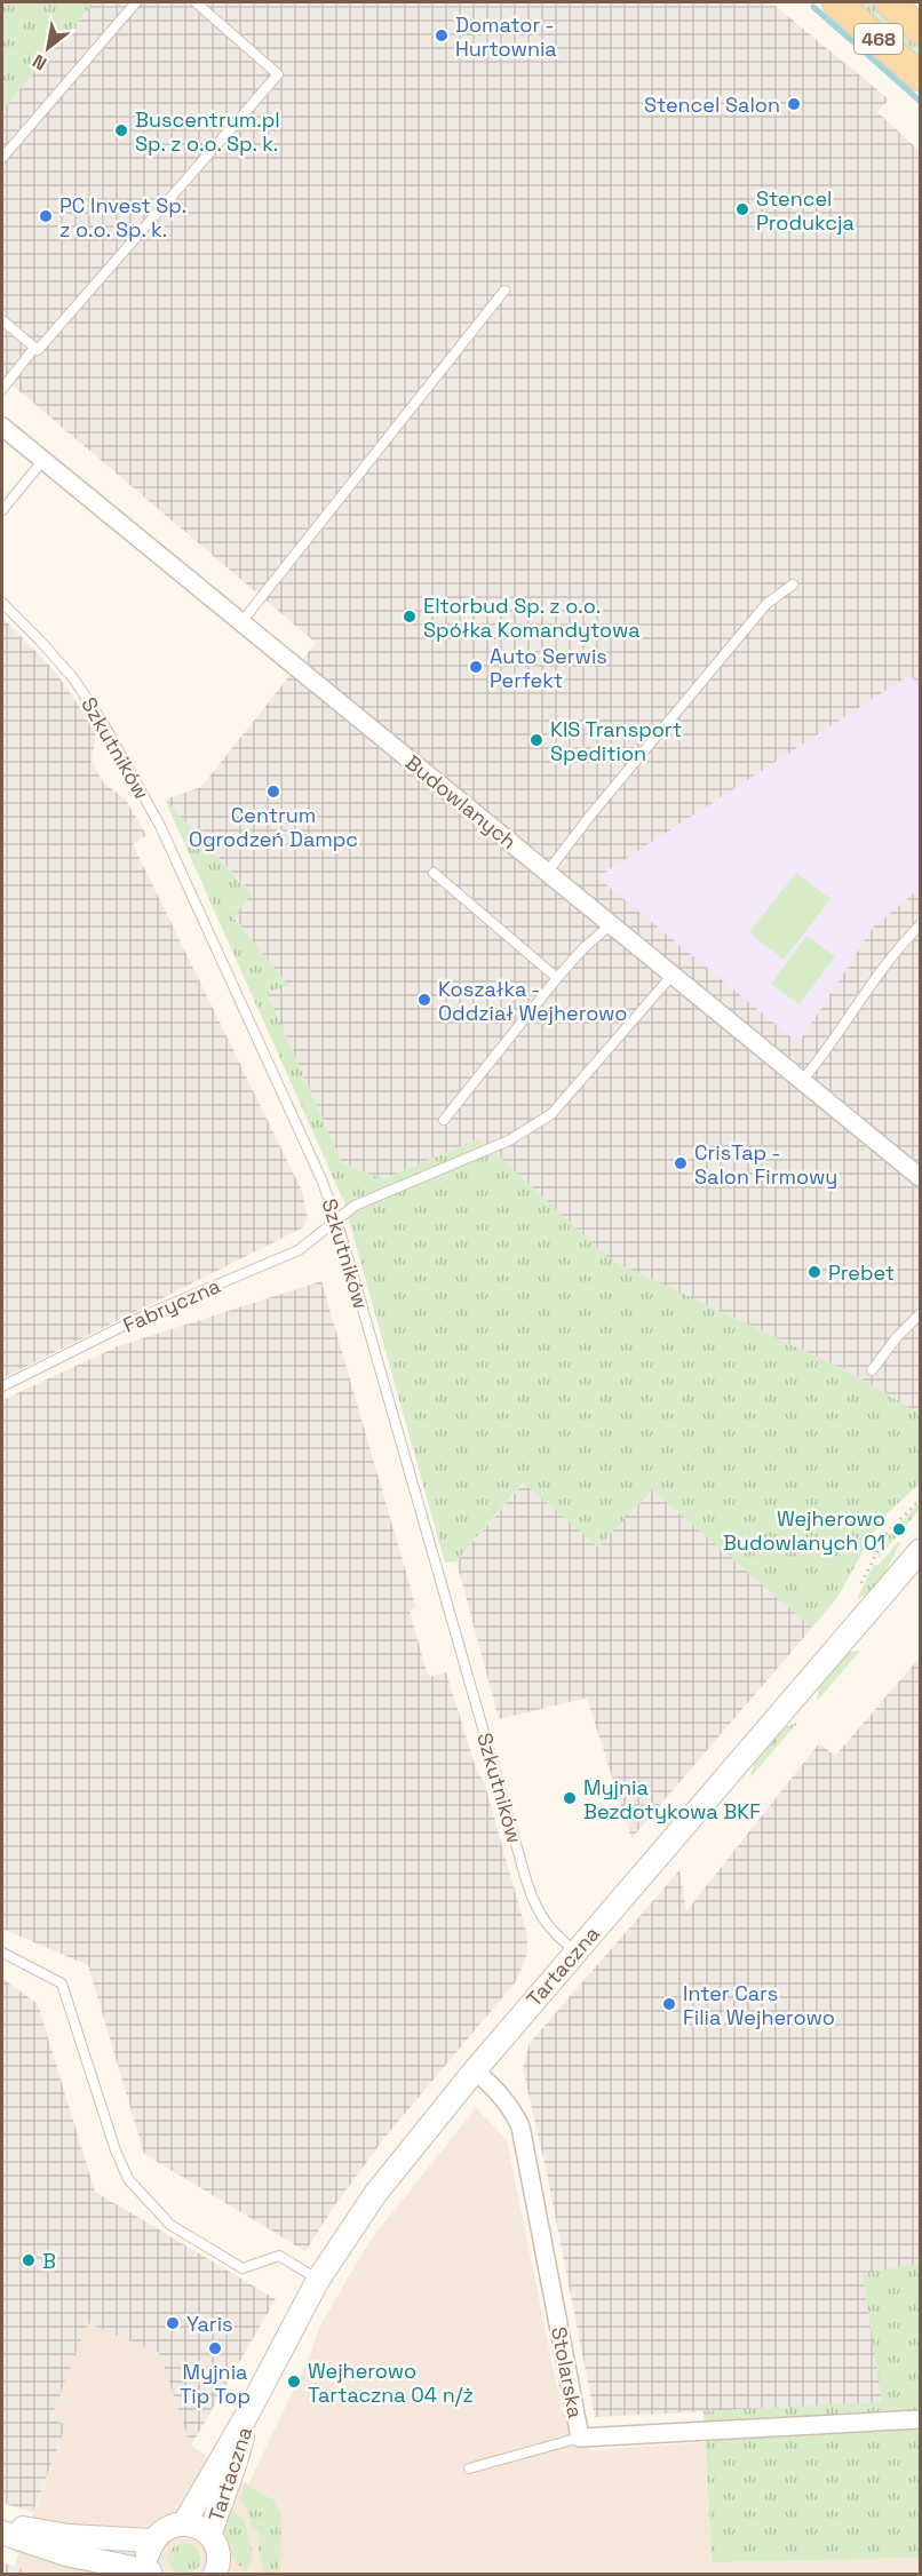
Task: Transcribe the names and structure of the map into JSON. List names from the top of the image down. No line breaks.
{"streets":{"main road":["468"],"street":["Budowlanych","Tartaczna","Stolarska"],"lane":["Szkutników","Fabryczna"]},"crossings":[["Szkutników","Fabryczna"],["Szkutników","Tartaczna"],["Budowlanych","Fabryczna"],["Tartaczna","Stolarska"]],"places":["Domator - Hurtownia","Stencel Salon","Buscentrum.pl Sp. z o.o. Sp. k.","Stencel Produkcja","PC Invest Sp. z o.o. Sp. k.","Eltorbud Sp. z o.o. Spółka Komandytowa","Auto Serwis Perfekt","KIS Transport Spedition","Centrum Ogrodzeń Dampc","Koszałka - Oddział Wejherowo","CrisTap - Salon Firmowy","Prebet","Wejherowo Budowlanych 01","Myjnia Bezdotykowa BKF","Inter Cars Filia Wejherowo","B","Yaris","Myjnia Tip Top","Wejherowo Tartaczna 04 n/ż"],"north":"bottom left"}
